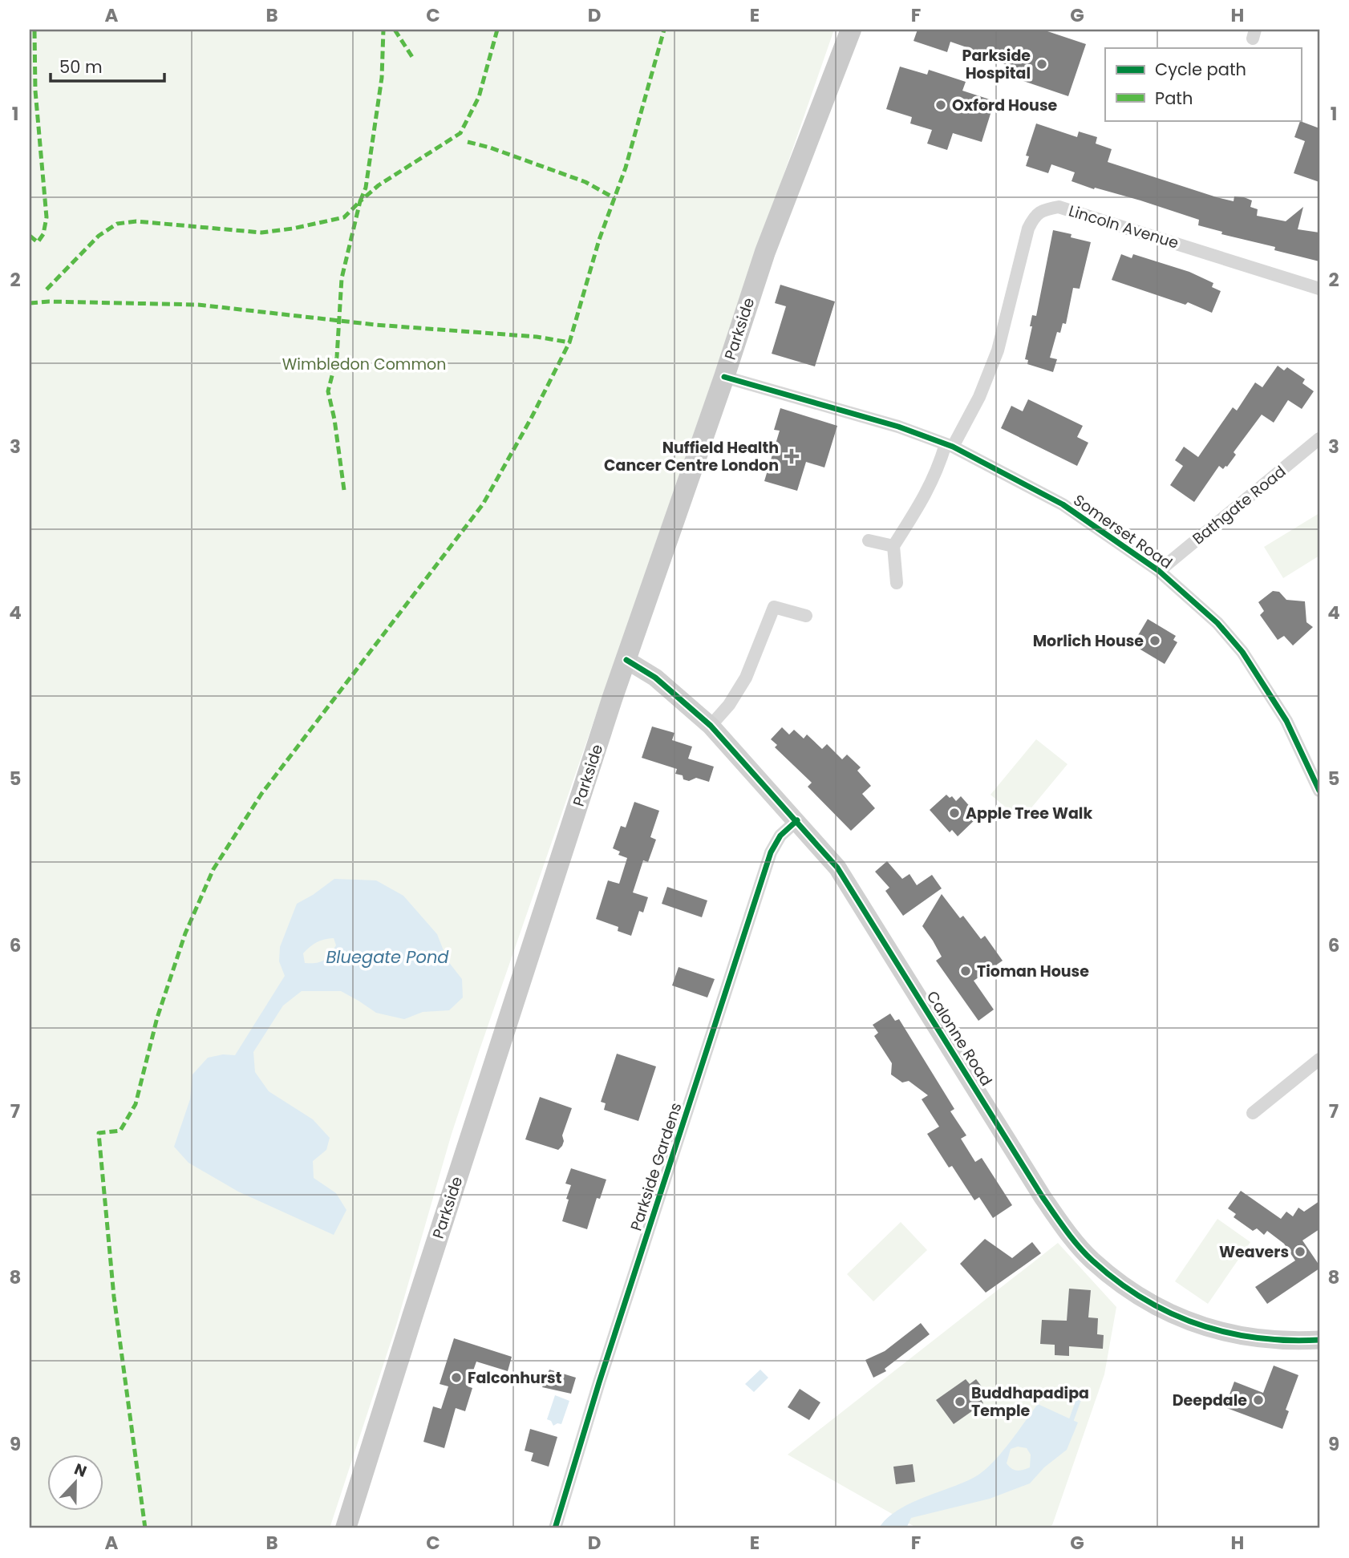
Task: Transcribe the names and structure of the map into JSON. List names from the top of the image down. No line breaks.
{"streets":{"main road":["Parkside"],"street":["Lincoln Avenue","Bathgate Road","Somerset Road","Calonne Road","Parkside Gardens"]},"crossings":[["Lincoln Avenue","Somerset Road"],["Parkside","Somerset Road"],["Parkside","Calonne Road"],["Bathgate Road","Somerset Road"],["Calonne Road","Parkside Gardens"]],"water":["Bluegate Pond"],"parks":["Wimbledon Common"],"places":{"other":["Parkside Hospital","Oxford House","Morlich House","Apple Tree Walk","Tioman House","Weavers","Falconhurst","Deepdale","Buddhapadipa Temple"],"health":["Nuffield Health Cancer Centre London"]},"legend":["Cycle path","Path"],"scale_bar":"50 m","north":"top","grid":{"columns":["A","B","C","D","E","F","G","H"],"rows":["1","2","3","4","5","6","7","8","9"]}}
